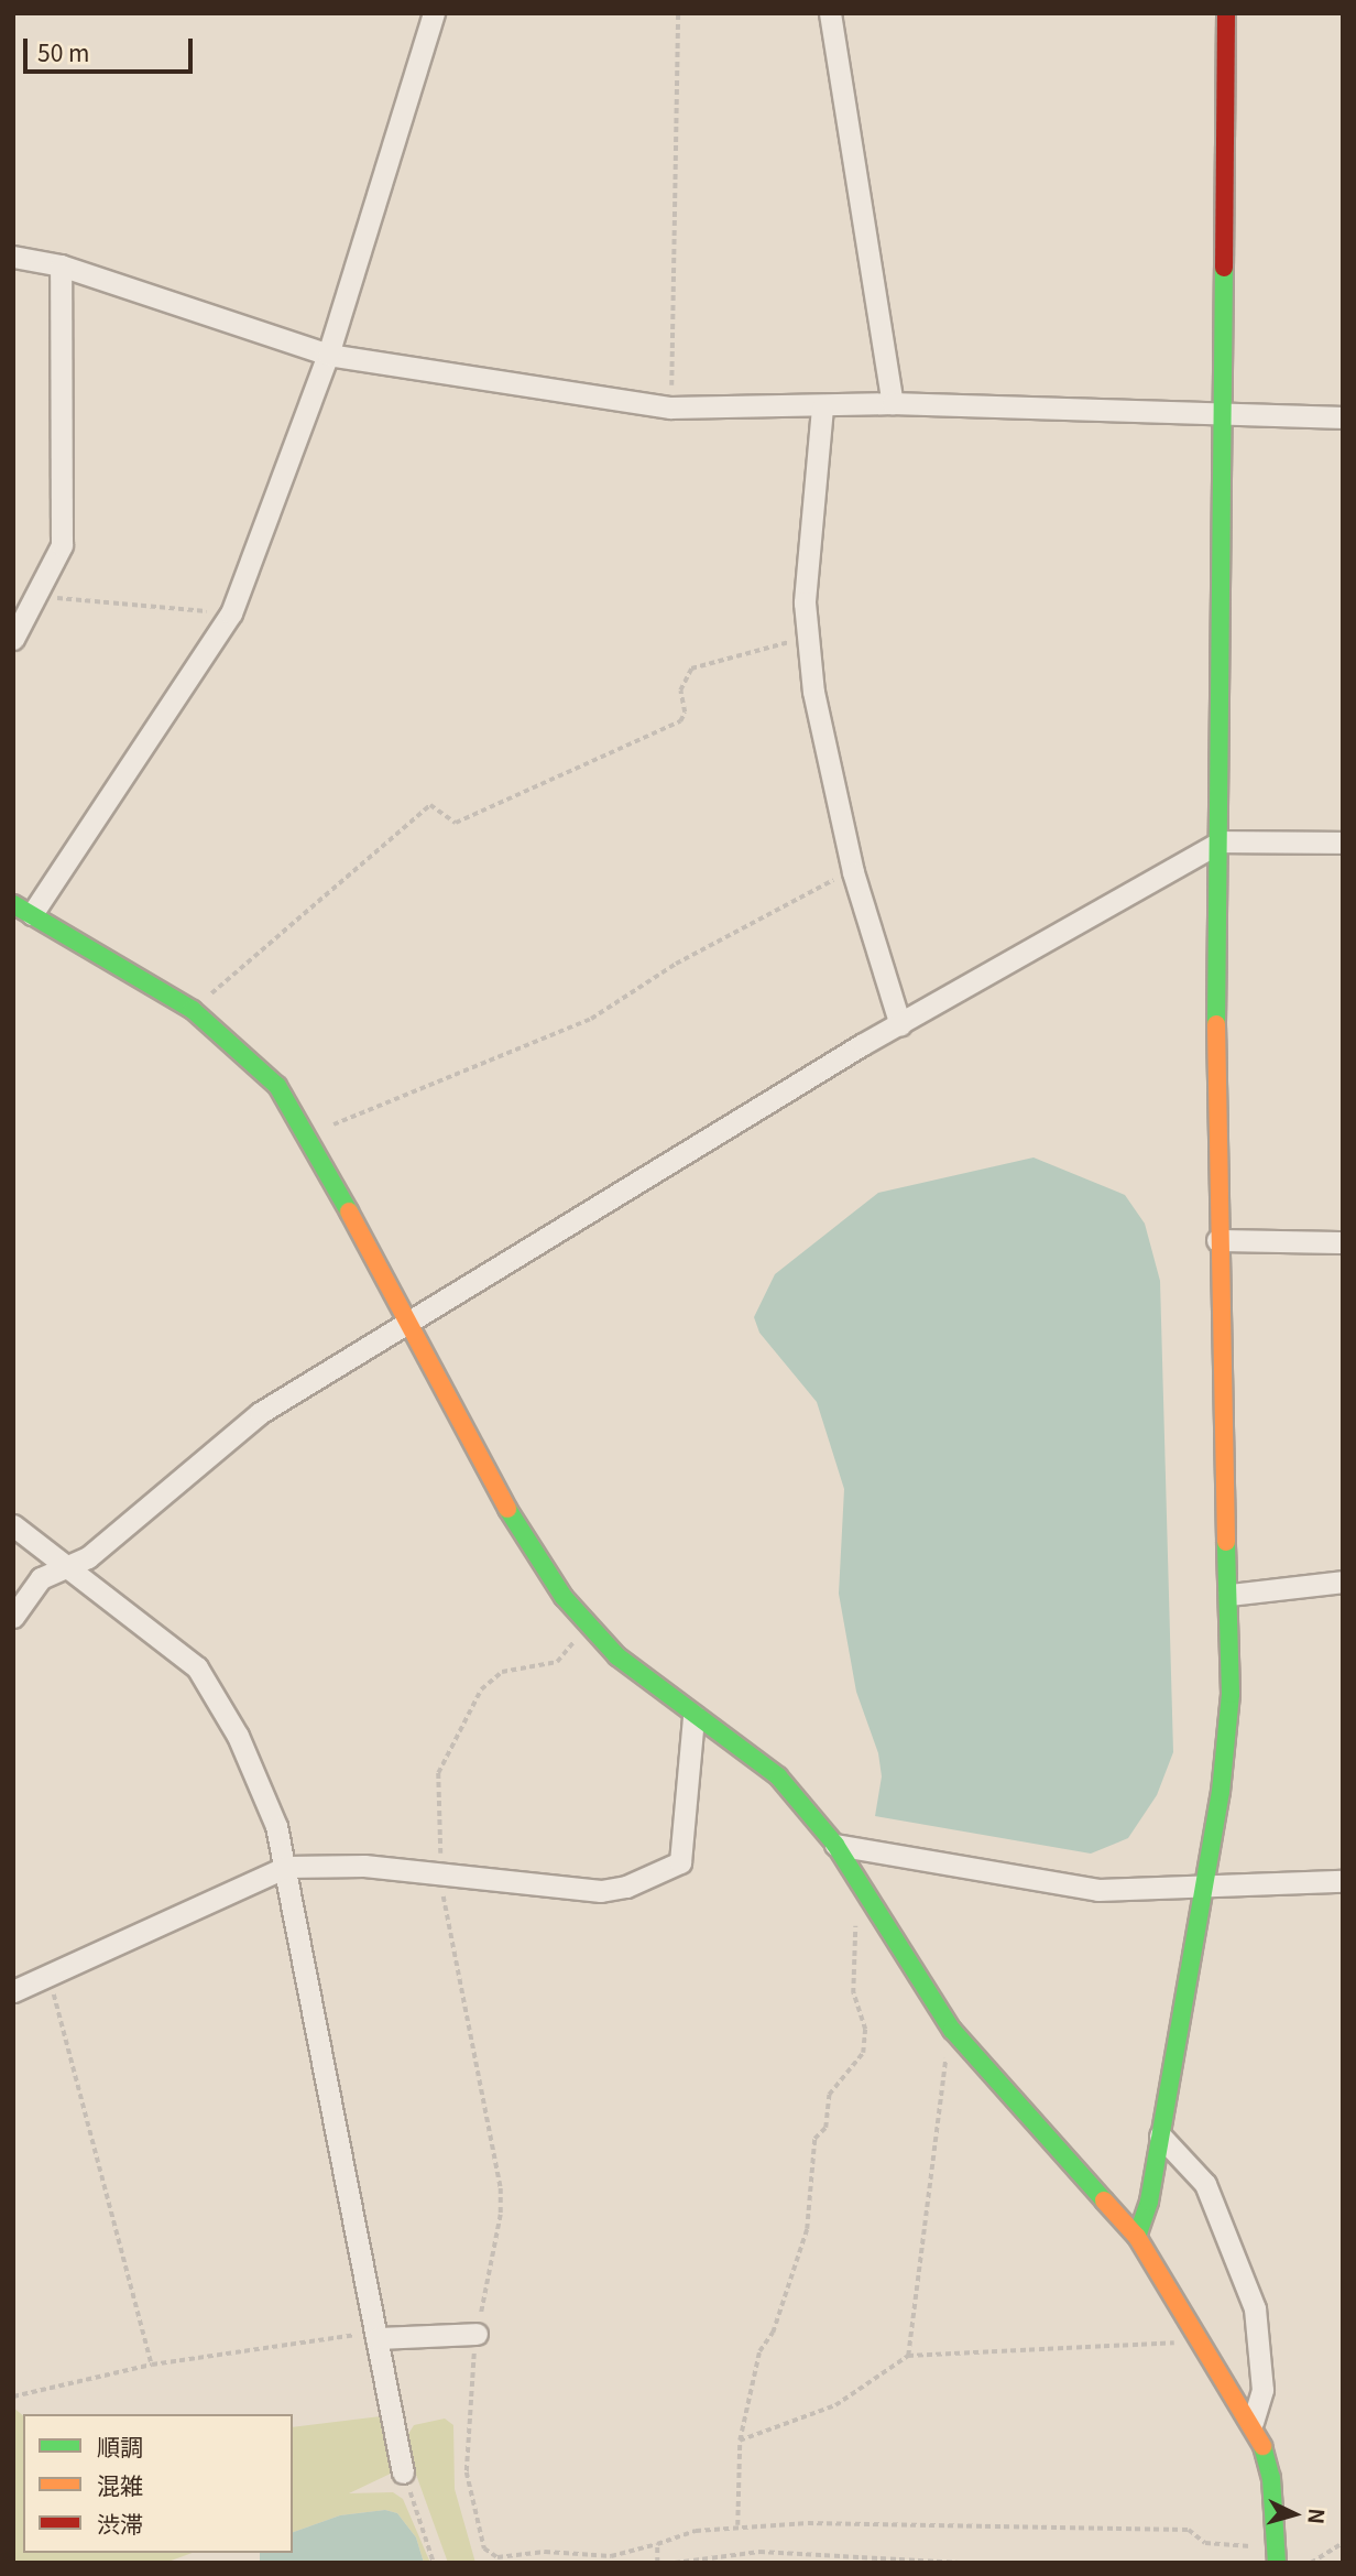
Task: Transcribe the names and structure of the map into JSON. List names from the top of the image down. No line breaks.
{"legend":["順調","混雑","渋滞"],"scale_bar":"50 m","north":"right"}
